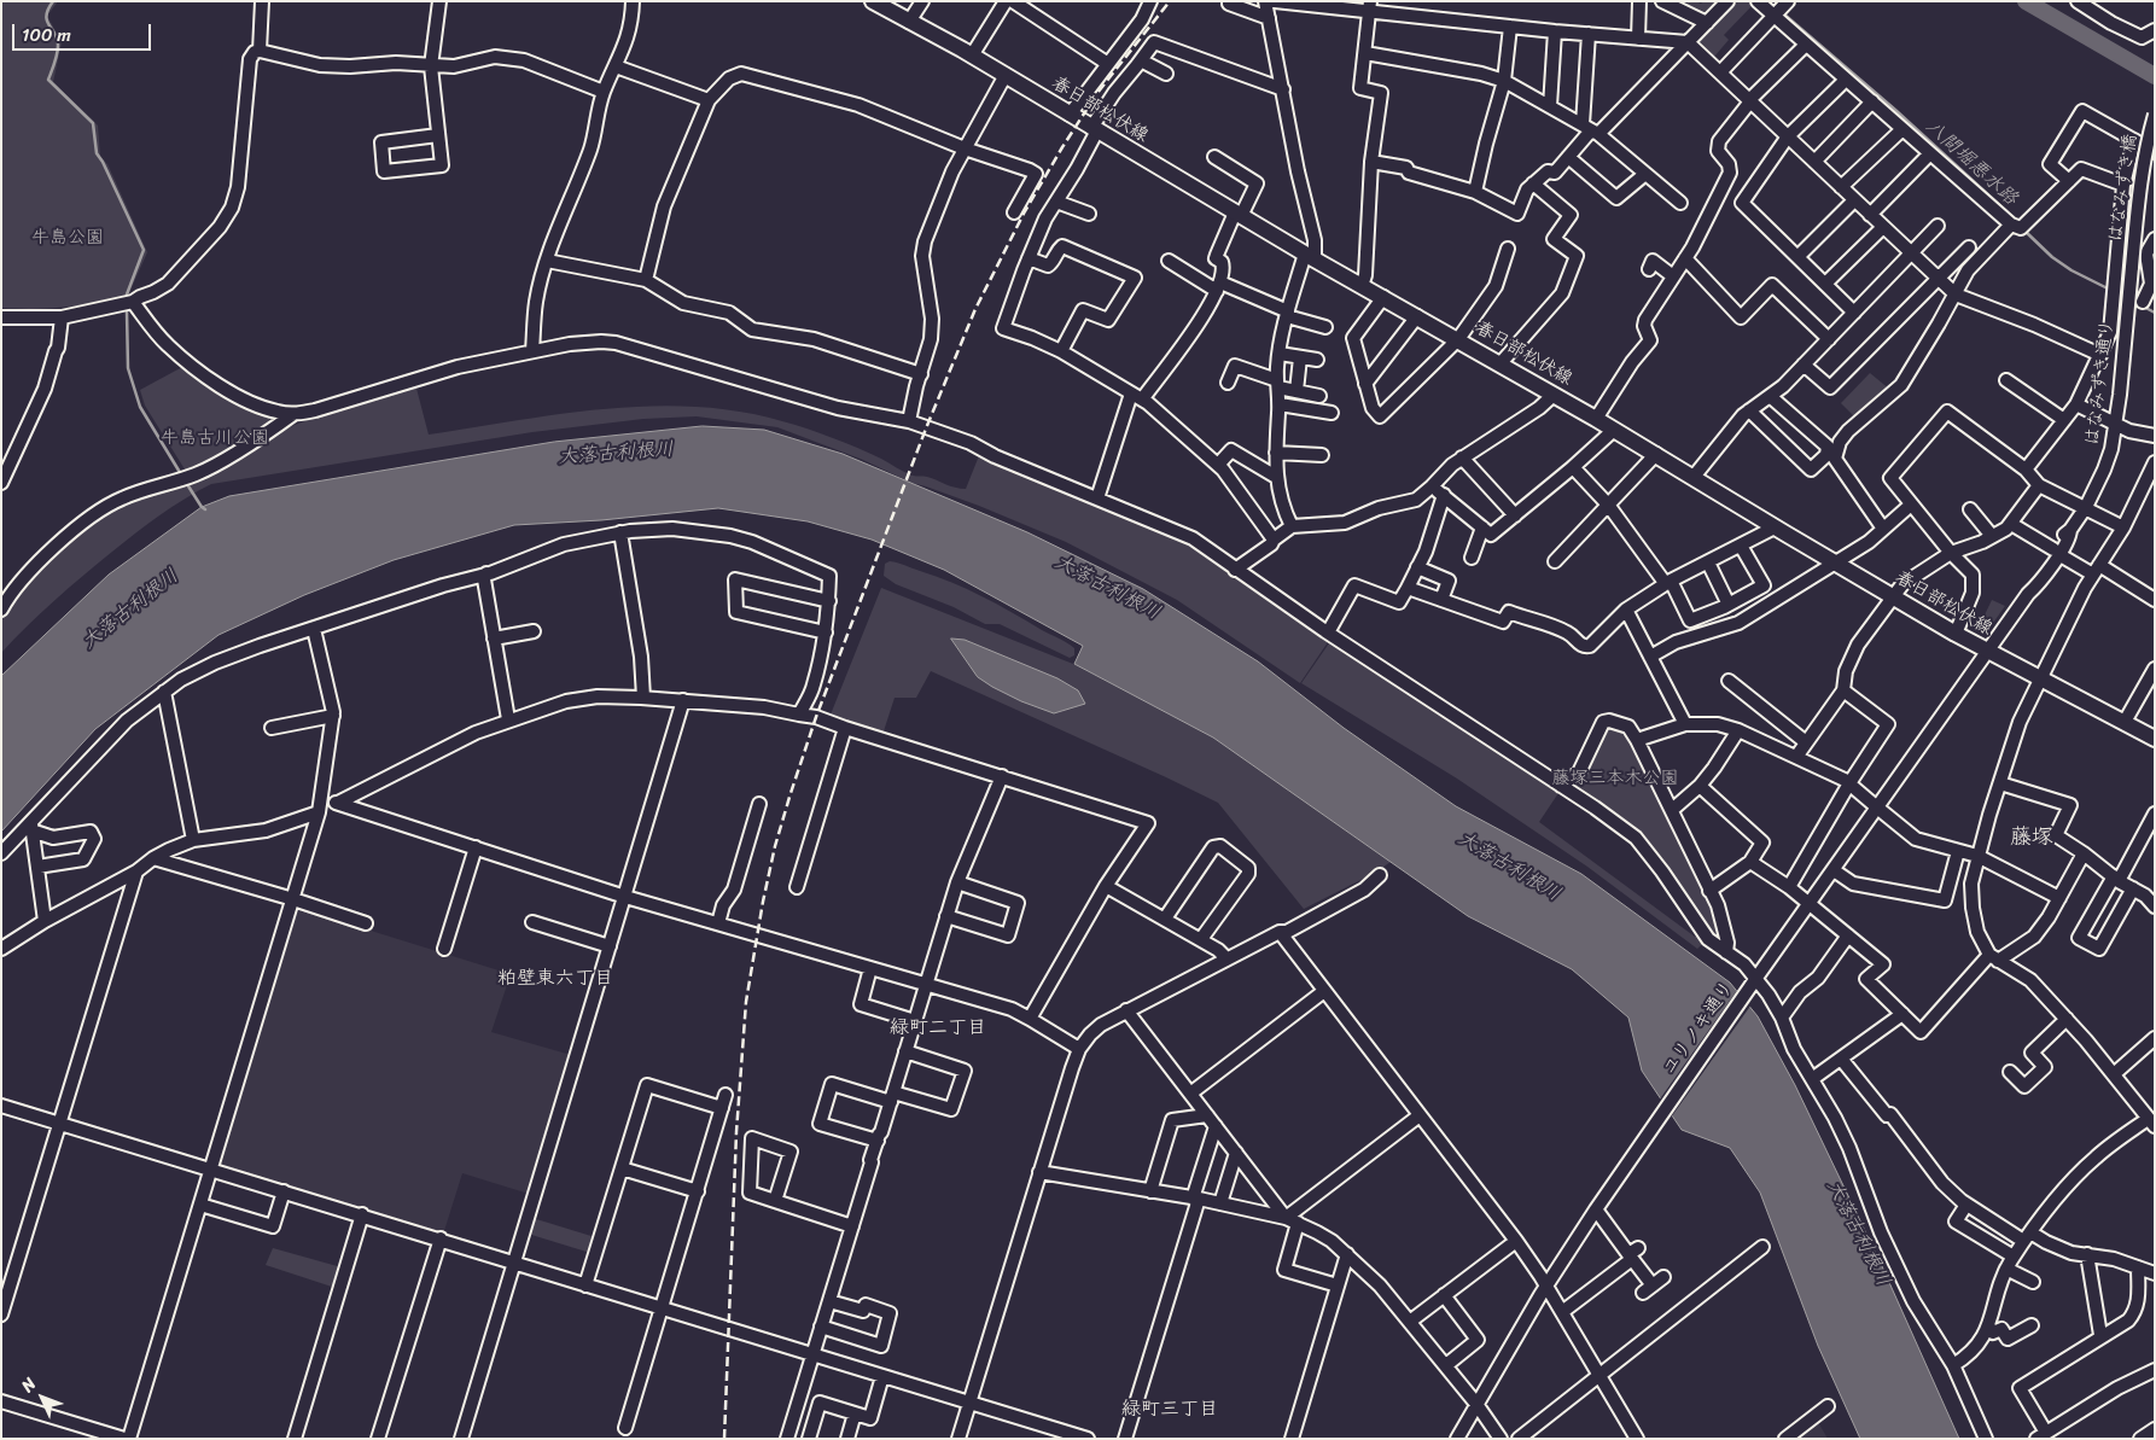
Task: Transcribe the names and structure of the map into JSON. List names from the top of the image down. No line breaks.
{"streets":{"main road":["春日部松伏線"],"street":["はなみずき橋","はなみずき通り","ユリノキ通り"]},"crossings":[["春日部松伏線","はなみずき通り"],["春日部松伏線","ユリノキ通り"],["はなみずき橋","はなみずき通り"],["はなみずき通り","ユリノキ通り"]],"districts":["藤塚","粕壁東六丁目","緑町二丁目","緑町三丁目"],"water":["八間堀悪水路","大落古利根川"],"parks":["牛島公園","牛島古川公園","藤塚三本木公園"],"scale_bar":"100 m","north":"top left"}
